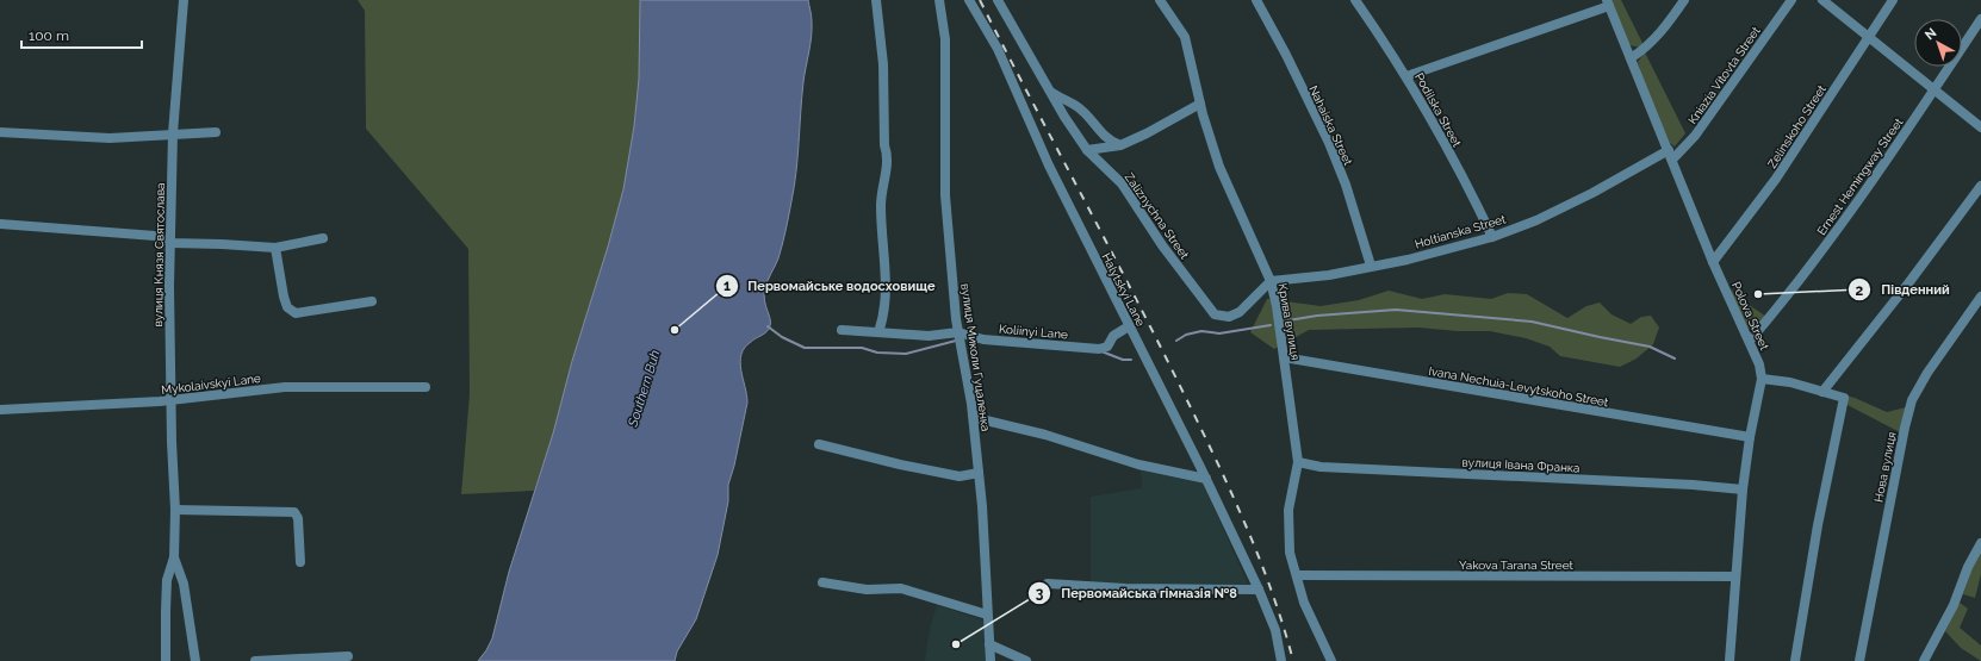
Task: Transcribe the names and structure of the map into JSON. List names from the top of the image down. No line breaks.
{"streets":{"street":["Kniazia Vitovta Street","Podilska Street","Nahaiska Street","Zelinskoho Street","Ernest Hemingway Street","Zaliznychna Street","Holtianska Street","вулиця Князя Святослава","Halytskyi Lane","Polova Street","Крива вулиця","Koliinyi Lane","вулиця Миколи Гуцаленка","Mykolaivskyi Lane","Ivana Nechuia-Levytskoho Street","вулиця Івана Франка","Нова вулиця","Yakova Tarana Street"]},"crossings":[["Kniazia Vitovta Street","Holtianska Street"],["Kniazia Vitovta Street","Polova Street"],["Podilska Street","Holtianska Street"],["Nahaiska Street","Holtianska Street"],["Zelinskoho Street","Polova Street"],["Ernest Hemingway Street","Polova Street"],["Zaliznychna Street","Holtianska Street"],["Zaliznychna Street","Крива вулиця"],["Holtianska Street","Polova Street"],["Holtianska Street","Крива вулиця"],["вулиця Князя Святослава","Mykolaivskyi Lane"],["Halytskyi Lane","Koliinyi Lane"],["Polova Street","Ivana Nechuia-Levytskoho Street"],["Polova Street","вулиця Івана Франка"],["Polova Street","Yakova Tarana Street"],["Крива вулиця","Ivana Nechuia-Levytskoho Street"],["Крива вулиця","вулиця Івана Франка"],["Крива вулиця","Yakova Tarana Street"],["Koliinyi Lane","вулиця Миколи Гуцаленка"]],"water":["Southern Buh"],"places":["Південний","Первомайське водосховище","Первомайська гімназія №8"],"scale_bar":"100 m","north":"top left"}
